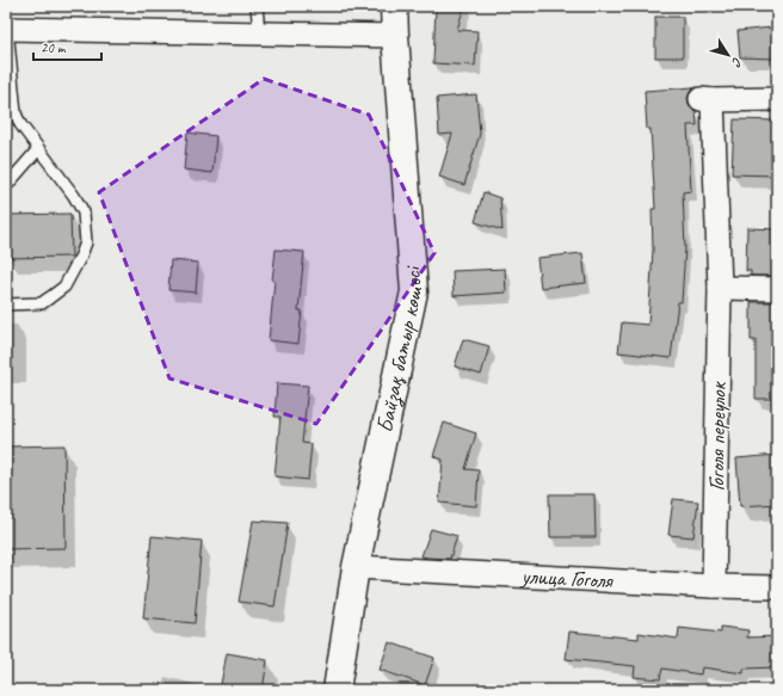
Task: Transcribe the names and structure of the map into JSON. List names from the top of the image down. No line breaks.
{"streets":{"main road":["Байзақ батыр көшесі"],"street":["Гоголя переулок","улица Гоголя"]},"crossings":[["Байзақ батыр көшесі","улица Гоголя"],["Гоголя переулок","улица Гоголя"]],"scale_bar":"20 m","north":"bottom right"}
